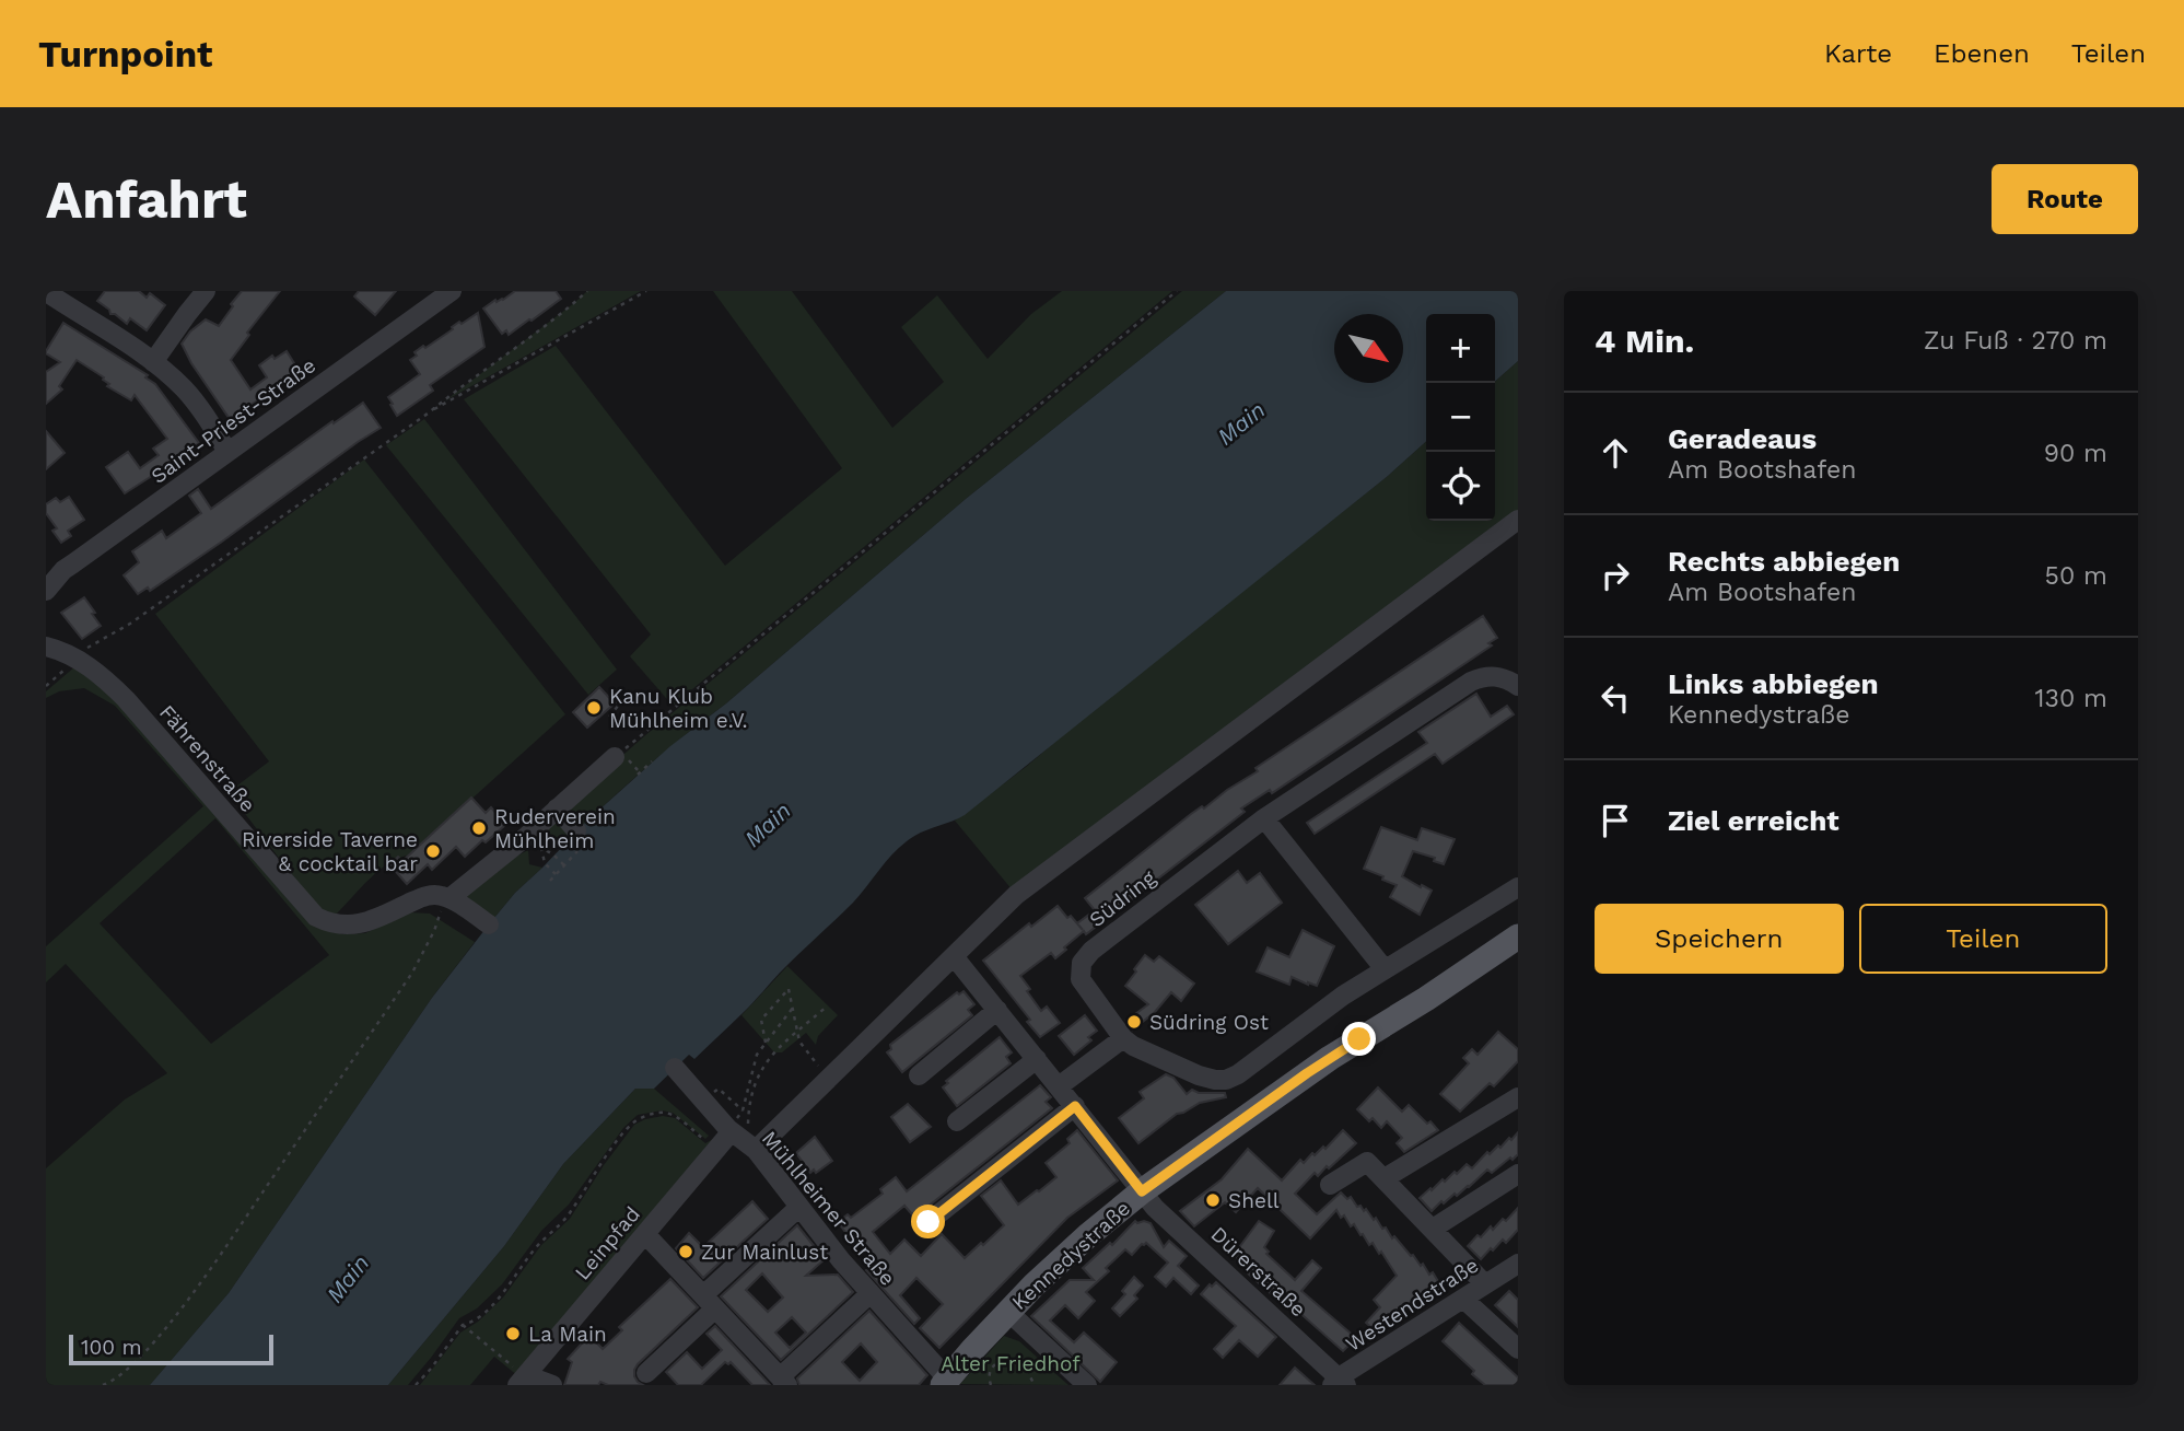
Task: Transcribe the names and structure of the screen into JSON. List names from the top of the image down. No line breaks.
{"streets":{"main road":["Kennedystraße"],"street":["Saint-Priest-Straße","Fährenstraße","Südring","Mühlheimer Straße","Leinpfad","Dürerstraße","Westendstraße"]},"crossings":[["Mühlheimer Straße","Leinpfad"],["Mühlheimer Straße","Kennedystraße"],["Leinpfad","Dürerstraße"],["Kennedystraße","Dürerstraße"],["Dürerstraße","Westendstraße"]],"water":["Main"],"parks":["Alter Friedhof"],"places":["Kanu Klub Mühlheim e.V.","Ruderverein Mühlheim","Riverside Taverne & cocktail bar","Südring Ost","Shell","Zur Mainlust","La Main"],"scale_bar":"100 m","north":"bottom right","page":{"header":"Turnpoint","nav":["Karte","Ebenen","Teilen"],"buttons":["Route",["Speichern","Teilen"]],"title":"Anfahrt","heading":["4 Min.","Zu Fuß · 270 m"],"map_buttons":["+","−"],"list":[["Geradeaus","Am Bootshafen","90 m"],["Rechts abbiegen","Am Bootshafen","50 m"],["Links abbiegen","Kennedystraße","130 m"],"Ziel erreicht"],"scale":"100 m"}}
